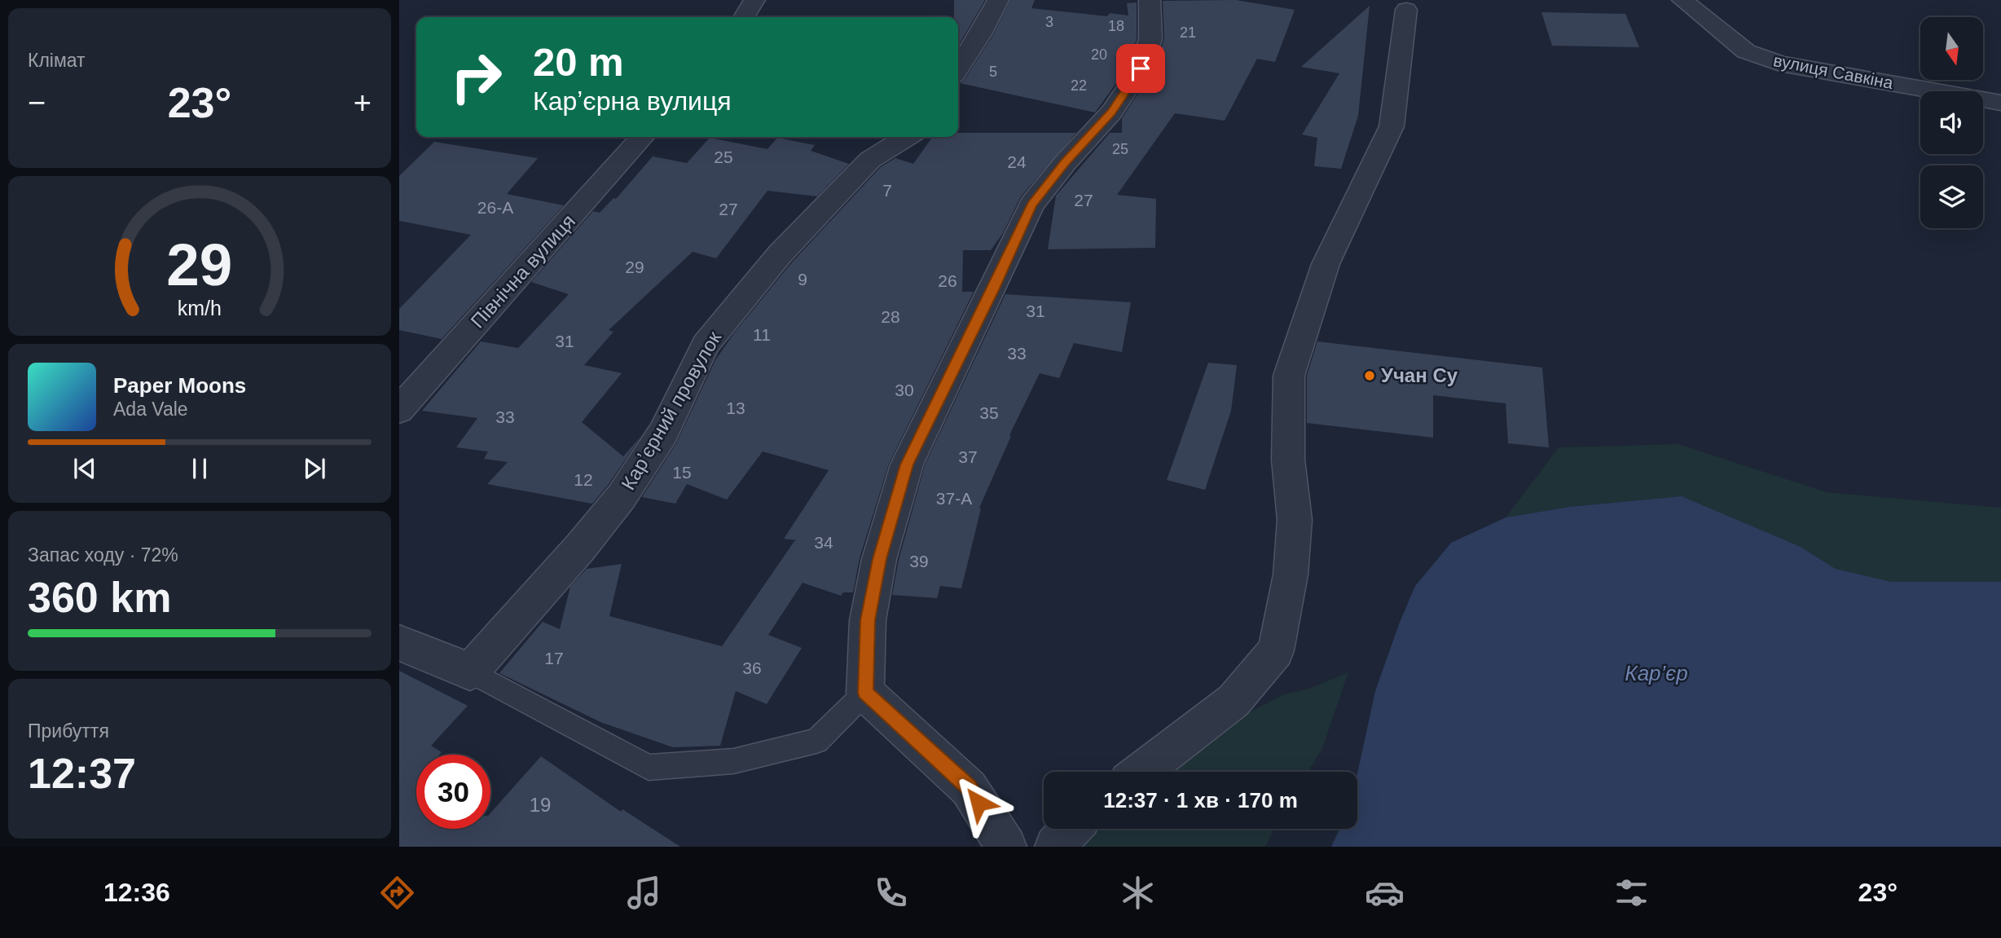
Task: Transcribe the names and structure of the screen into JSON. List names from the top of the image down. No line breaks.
{"streets":{"street":["вулиця Савкіна","Північна вулиця","Карʼєрний провулок"]},"water":["Кар’єр"],"places":["Учан Су"],"house_numbers":["3","18","21","20","5","22","25","25","24","7","27","26-А","27","29","9","26","31","28","11","31","33","30","13","35","33","37","15","12","37-А","34","39","17","36","19"],"north":"bottom","page":{"tile":["Клімат",["Запас ходу · 72%","360 km"],["Прибуття","12:37"]],"turn":["20 m","Карʼєрна вулиця"],"heat":["−","23°","+"],"song":["Paper Moons","Ada Vale"],"limit":"30","trip":"12:37 · 1 хв · 170 m","tabs":["12:36","23°"],"gauge":["29","km/h"]}}
